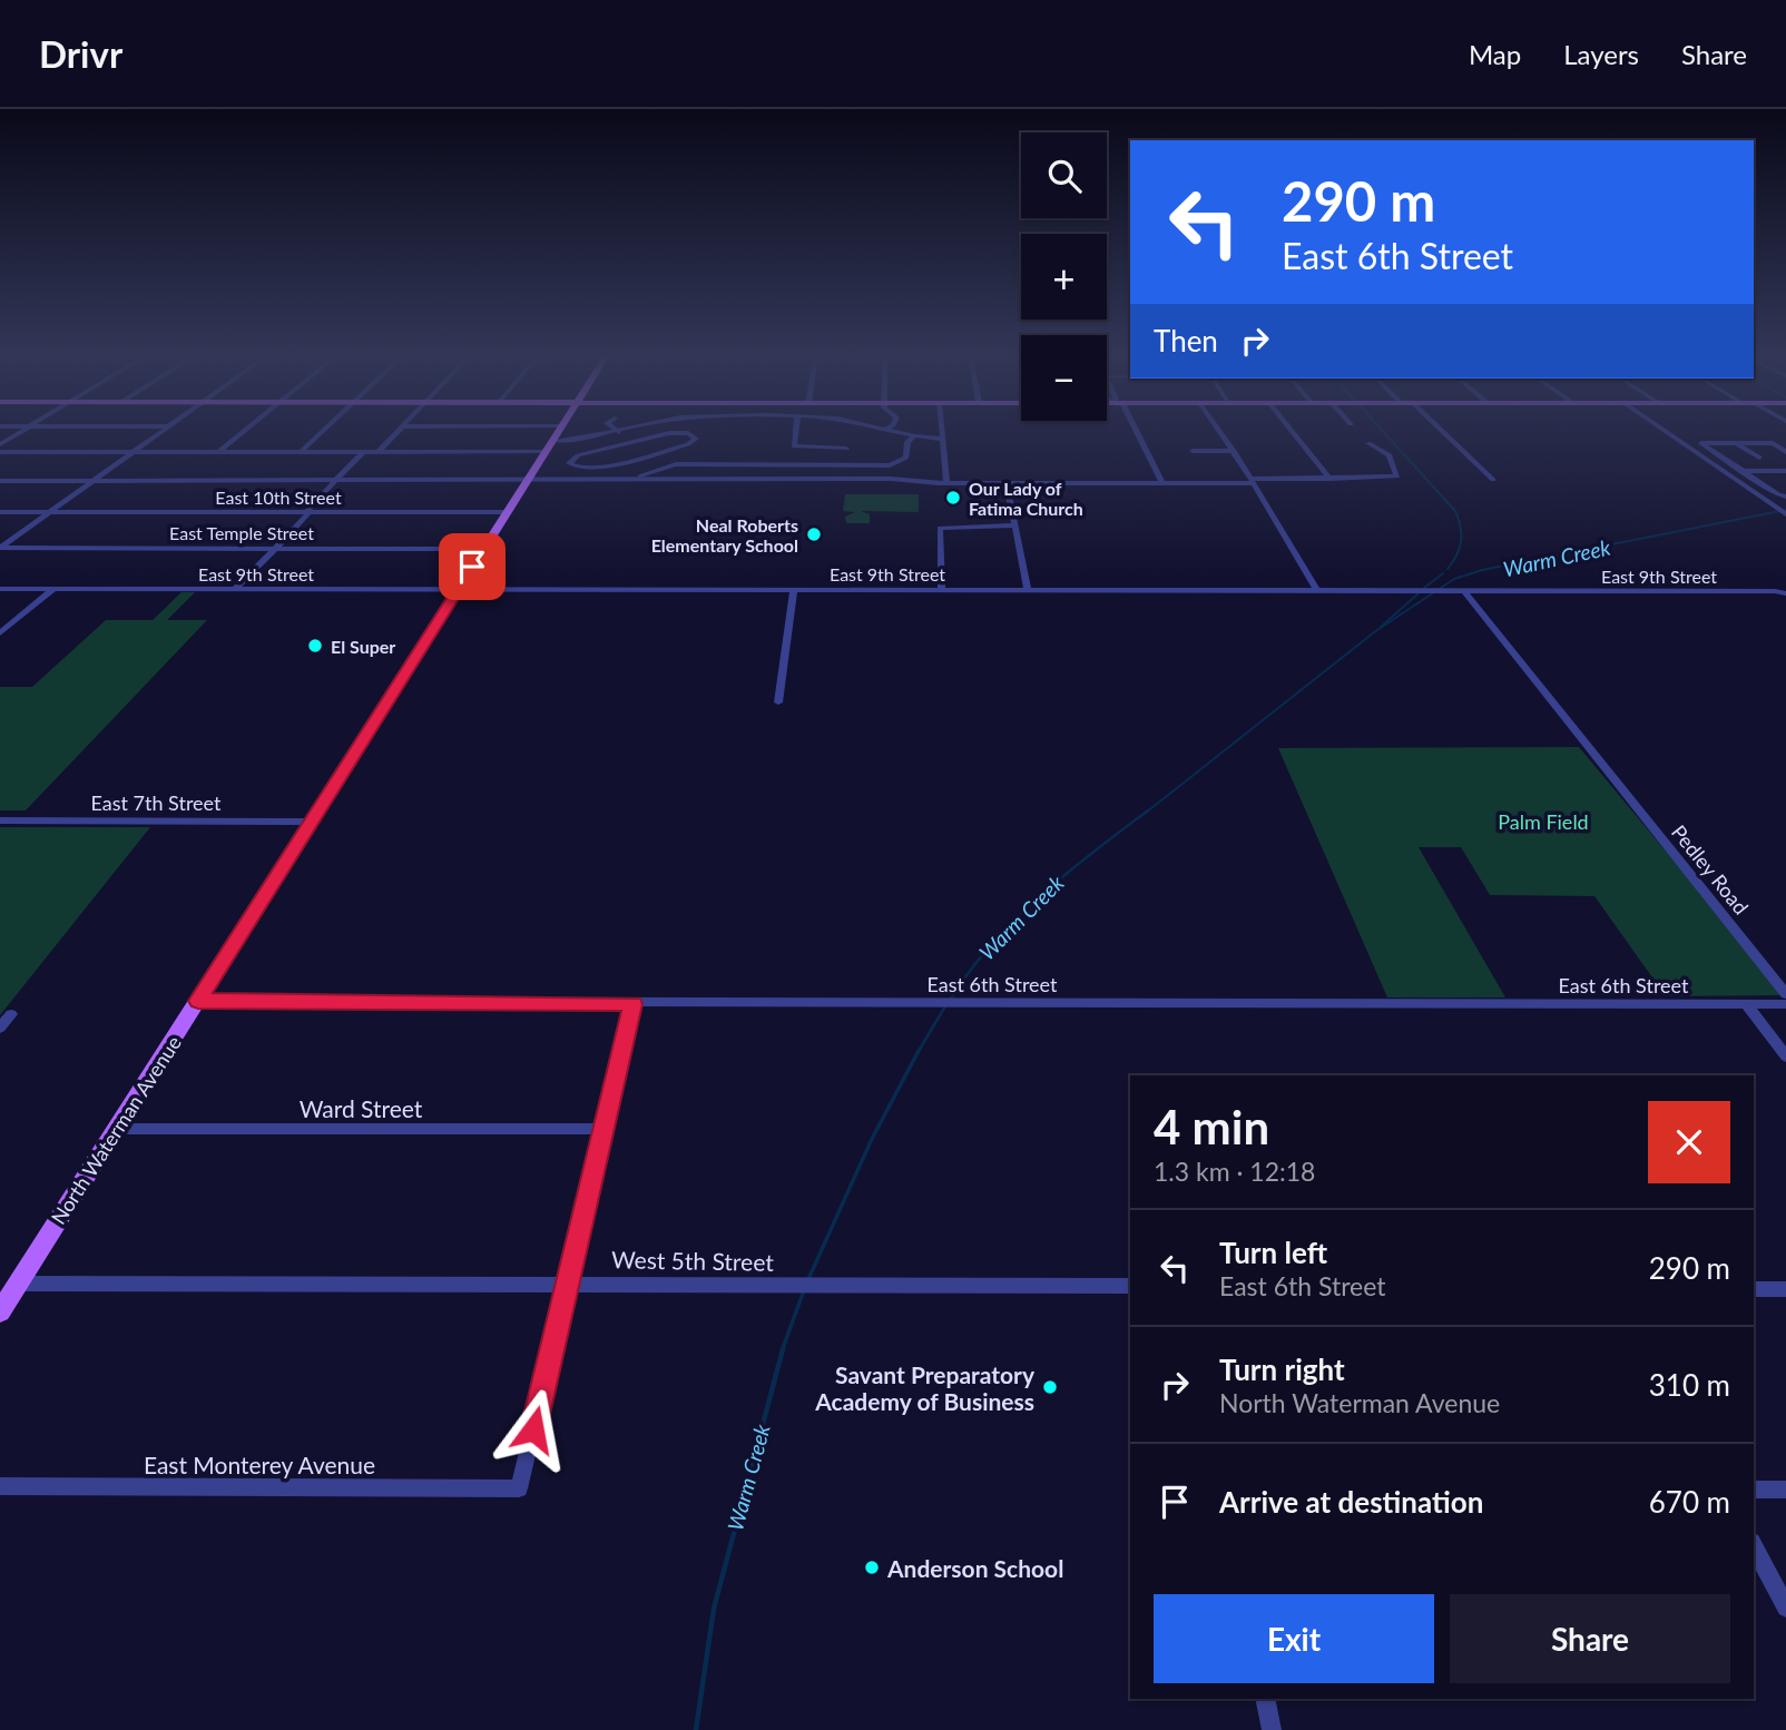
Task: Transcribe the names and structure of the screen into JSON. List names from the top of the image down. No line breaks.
{"streets":{"main road":["North Waterman Avenue"],"street":["East 10th Street","East Temple Street","East 9th Street","East 7th Street","Pedley Road","East 6th Street","Ward Street","West 5th Street","East Monterey Avenue"]},"crossings":[["East 10th Street","North Waterman Avenue"],["East Temple Street","North Waterman Avenue"],["East 9th Street","Pedley Road"],["East 9th Street","North Waterman Avenue"],["East 7th Street","North Waterman Avenue"],["East 6th Street","North Waterman Avenue"],["Ward Street","North Waterman Avenue"],["North Waterman Avenue","West 5th Street"],["West 5th Street","East Monterey Avenue"]],"water":["Warm Creek"],"parks":["Palm Field"],"places":["Our Lady of Fatima Church","Neal Roberts Elementary School","El Super","Savant Preparatory Academy of Business","Anderson School"],"page":{"header":"Drivr","nav":["Map","Layers","Share"],"map_buttons":["+","−"],"turn":["290 m","East 6th Street"],"then":"Then","heading":["4 min","1.3 km · 12:18"],"list":[{"name":"Turn left","note":"East 6th Street","value":"290 m"},{"name":"Turn right","note":"North Waterman Avenue","value":"310 m"},{"name":"Arrive at destination","value":"670 m"}],"buttons":["Exit","Share"]}}
